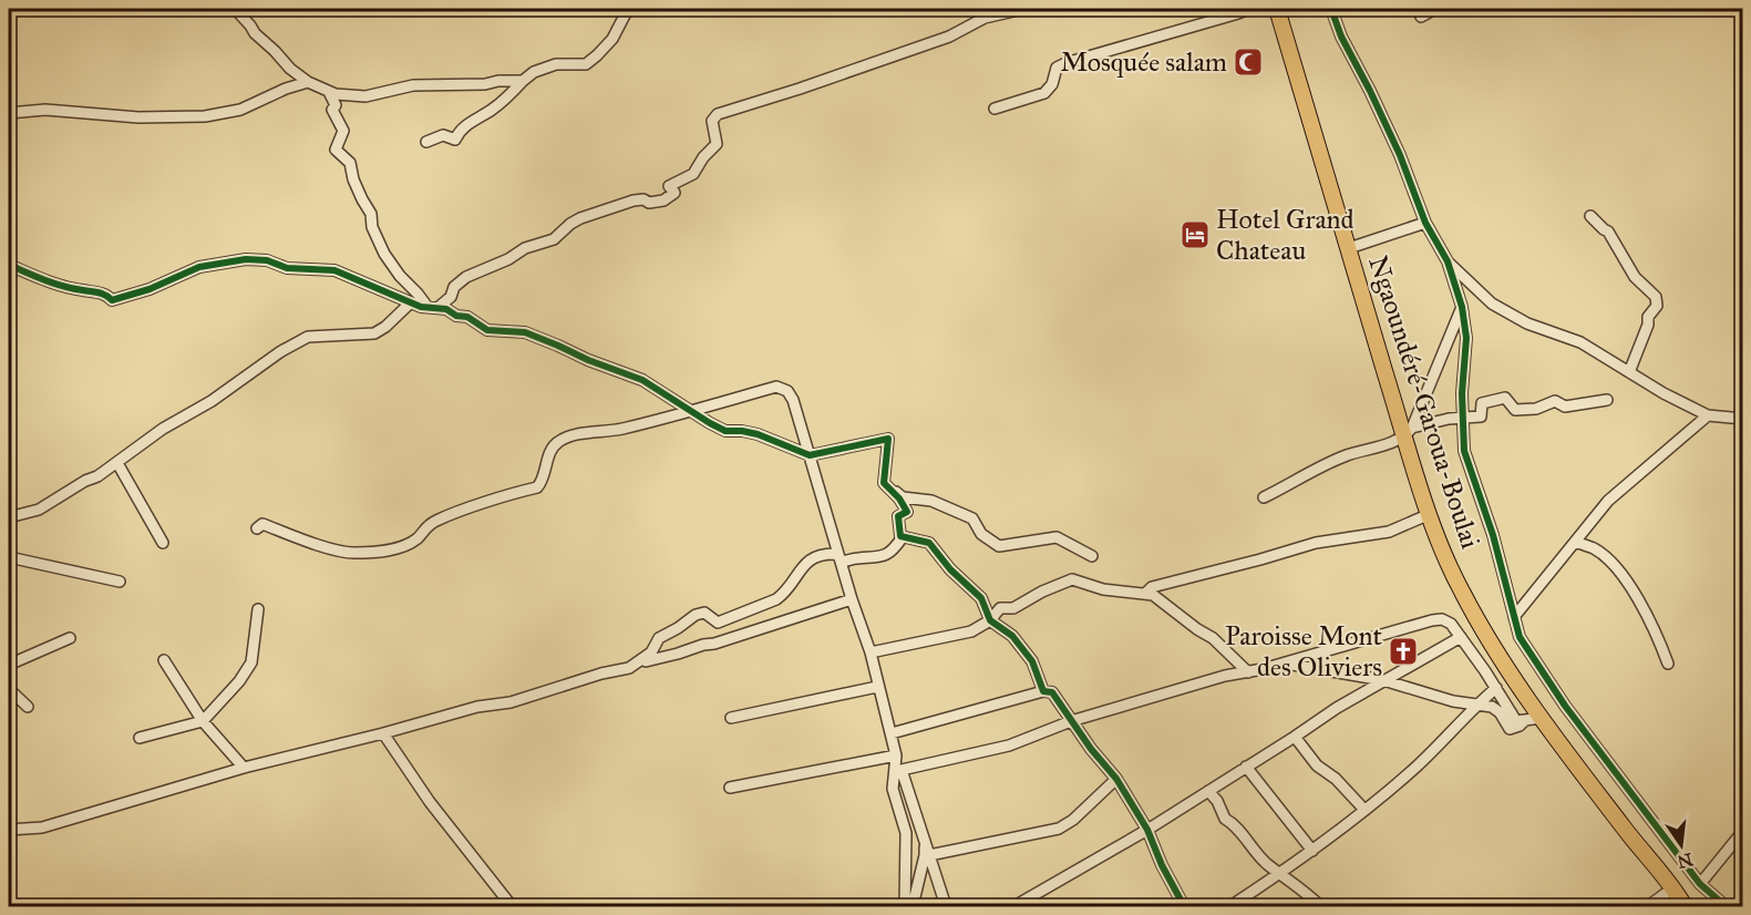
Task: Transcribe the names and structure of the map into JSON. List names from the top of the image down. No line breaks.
{"streets":{"highway":["Ngaoundéré-Garoua-Boulai"]},"places":{"mosque":["Mosquée salam"],"hotel":["Hotel Grand Chateau"],"church":["Paroisse Mont des Oliviers"]},"north":"bottom"}
